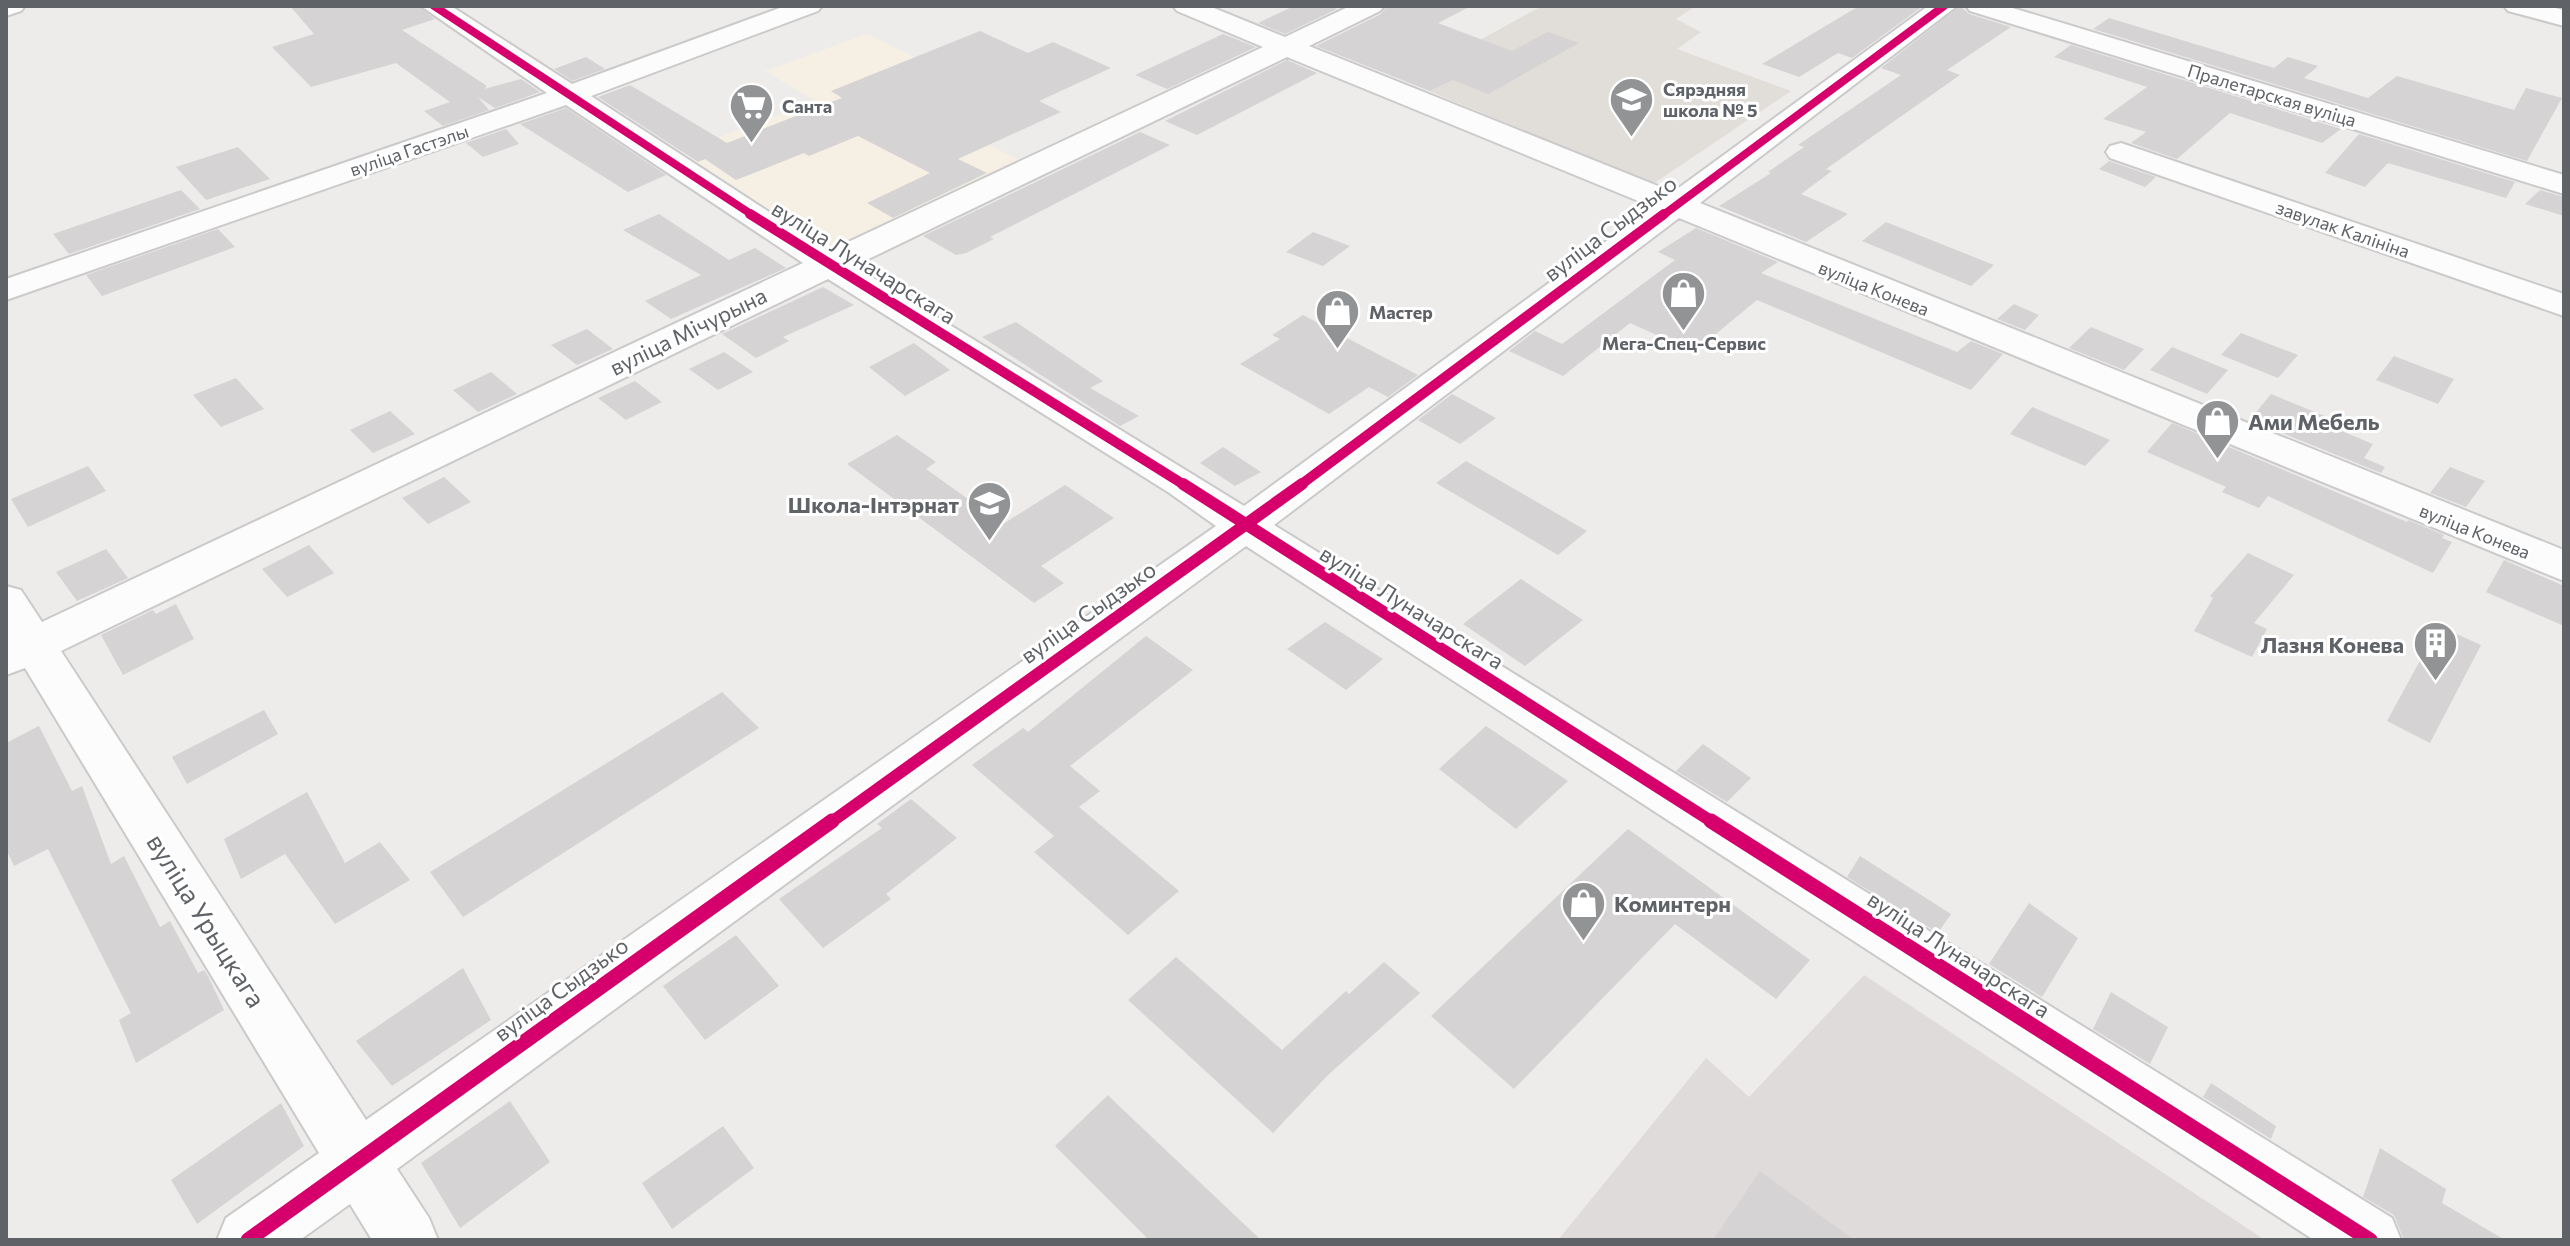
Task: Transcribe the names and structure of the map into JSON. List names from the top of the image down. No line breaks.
{"streets":{"street":["Пралетарская вуліца","вуліца Гастэлы","вуліца Сыдзько","завулак Калініна","вуліца Луначарскага","вуліца Конева","вуліца Мічурына","вуліца Урыцкага"]},"crossings":[["вуліца Гастэлы","вуліца Луначарскага"],["вуліца Сыдзько","вуліца Луначарскага"],["вуліца Сыдзько","вуліца Конева"],["вуліца Сыдзько","вуліца Урыцкага"],["вуліца Луначарскага","вуліца Мічурына"],["вуліца Конева","вуліца Мічурына"],["вуліца Мічурына","вуліца Урыцкага"]],"places":{"school or university":["Сярэдняя школа № 5","Школа-Інтэрнат"],"supermarket":["Санта"],"shop":["Мега-Спец-Сервис","Мастер","Ами Мебель","Коминтерн"],"building":["Лазня Конева"]}}
